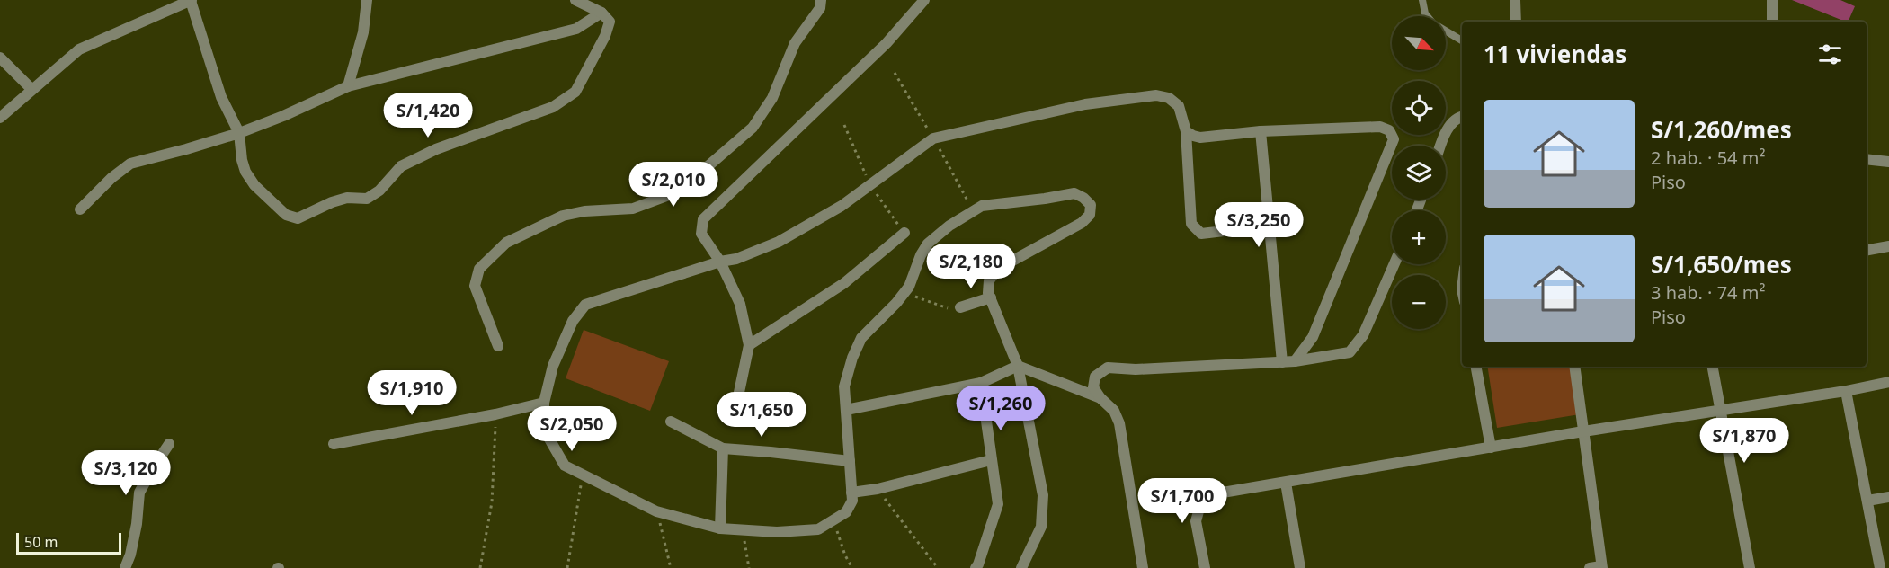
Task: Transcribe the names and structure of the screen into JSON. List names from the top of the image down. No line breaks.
{"scale_bar":"50 m","north":"bottom right","page":{"map_buttons":["+","−"],"heading":"11 viviendas","list":[{"name":"S/1,260/mes","note":"2 hab. · 54 m² · Piso"},{"name":"S/1,650/mes","note":"3 hab. · 74 m² · Piso"}],"price":["S/1,420","S/2,010","S/3,250","S/2,180","S/1,910","S/1,260","S/1,650","S/2,050","S/1,870","S/3,120","S/1,700"],"scale":"50 m"}}
